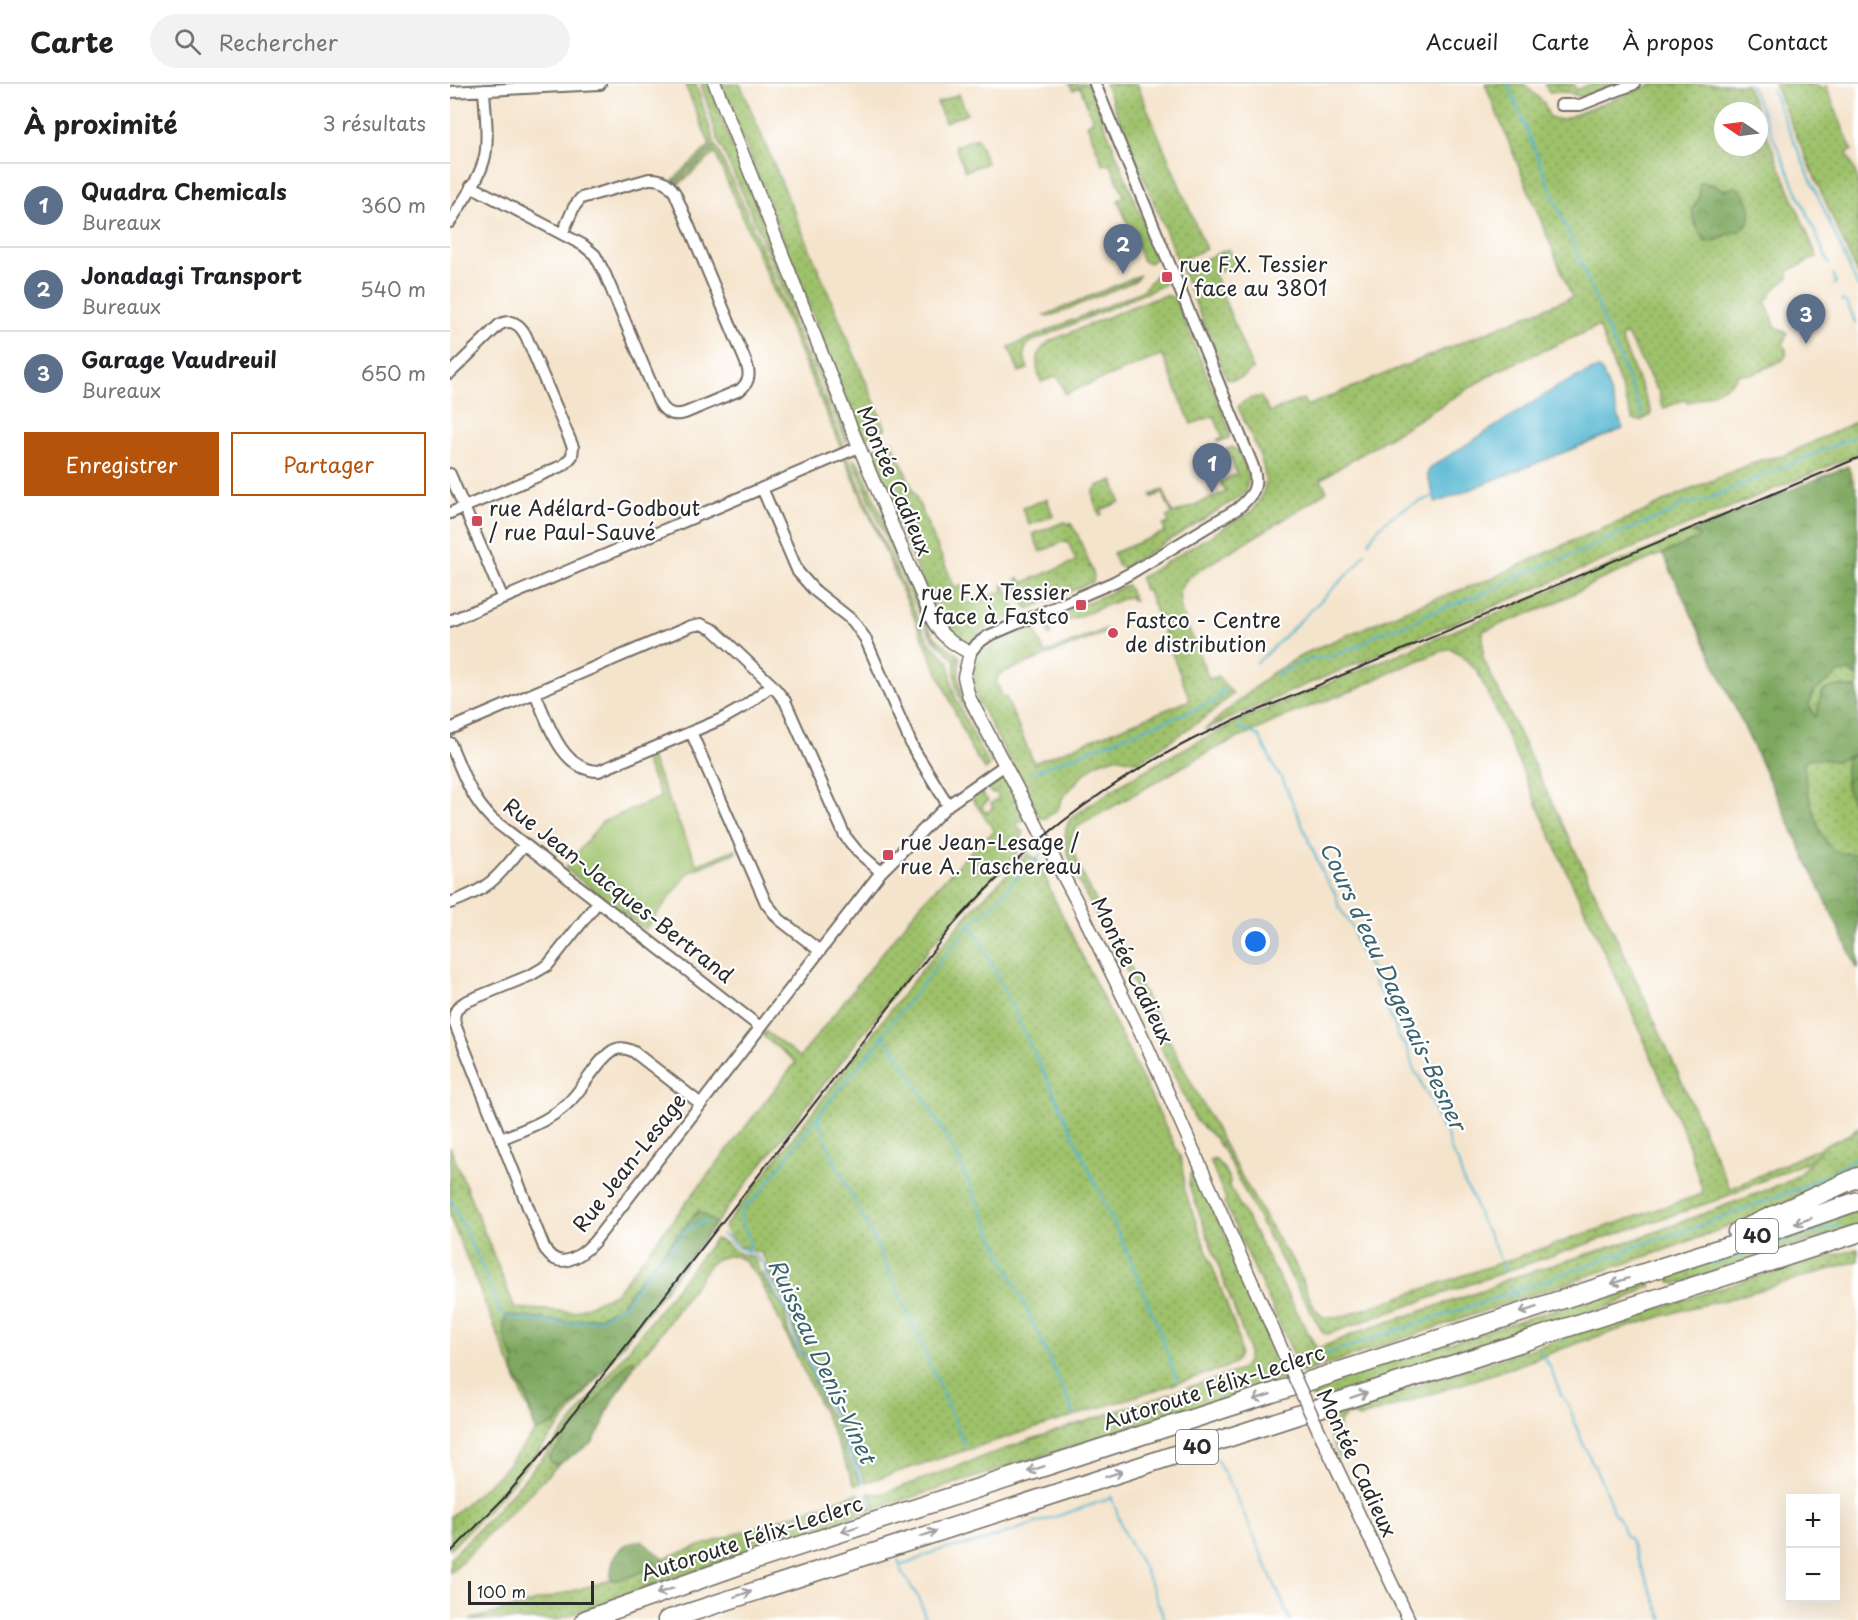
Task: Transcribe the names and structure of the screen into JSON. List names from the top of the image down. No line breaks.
{"streets":{"highway":["40","Autoroute Félix-Leclerc"],"street":["Montée Cadieux","Rue Jean-Jacques-Bertrand","Rue Jean-Lesage"]},"crossings":[["Montée Cadieux","Rue Jean-Lesage"],["Rue Jean-Jacques-Bertrand","Rue Jean-Lesage"]],"water":["Cours d'eau Dagenais-Besner","Ruisseau Denis-Vinet"],"places":{"transit":["rue F.X. Tessier / face au 3801","rue Adélard-Godbout / rue Paul-Sauvé","rue F.X. Tessier / face à Fastco","rue Jean-Lesage / rue A. Taschereau"],"other":["Fastco - Centre de distribution"]},"scale_bar":"100 m","north":"left","page":{"header":"Carte","search":"Rechercher","nav":["Accueil","Carte","À propos","Contact"],"heading":["À proximité","3 résultats"],"list":[{"mark":"1","name":"Quadra Chemicals","note":"Bureaux","value":"360 m"},{"mark":"2","name":"Jonadagi Transport","note":"Bureaux","value":"540 m"},{"mark":"3","name":"Garage Vaudreuil","note":"Bureaux","value":"650 m"}],"pins":["2","3","1"],"buttons":["Enregistrer","Partager"],"map_buttons":["+","−"],"scale":"100 m"}}
